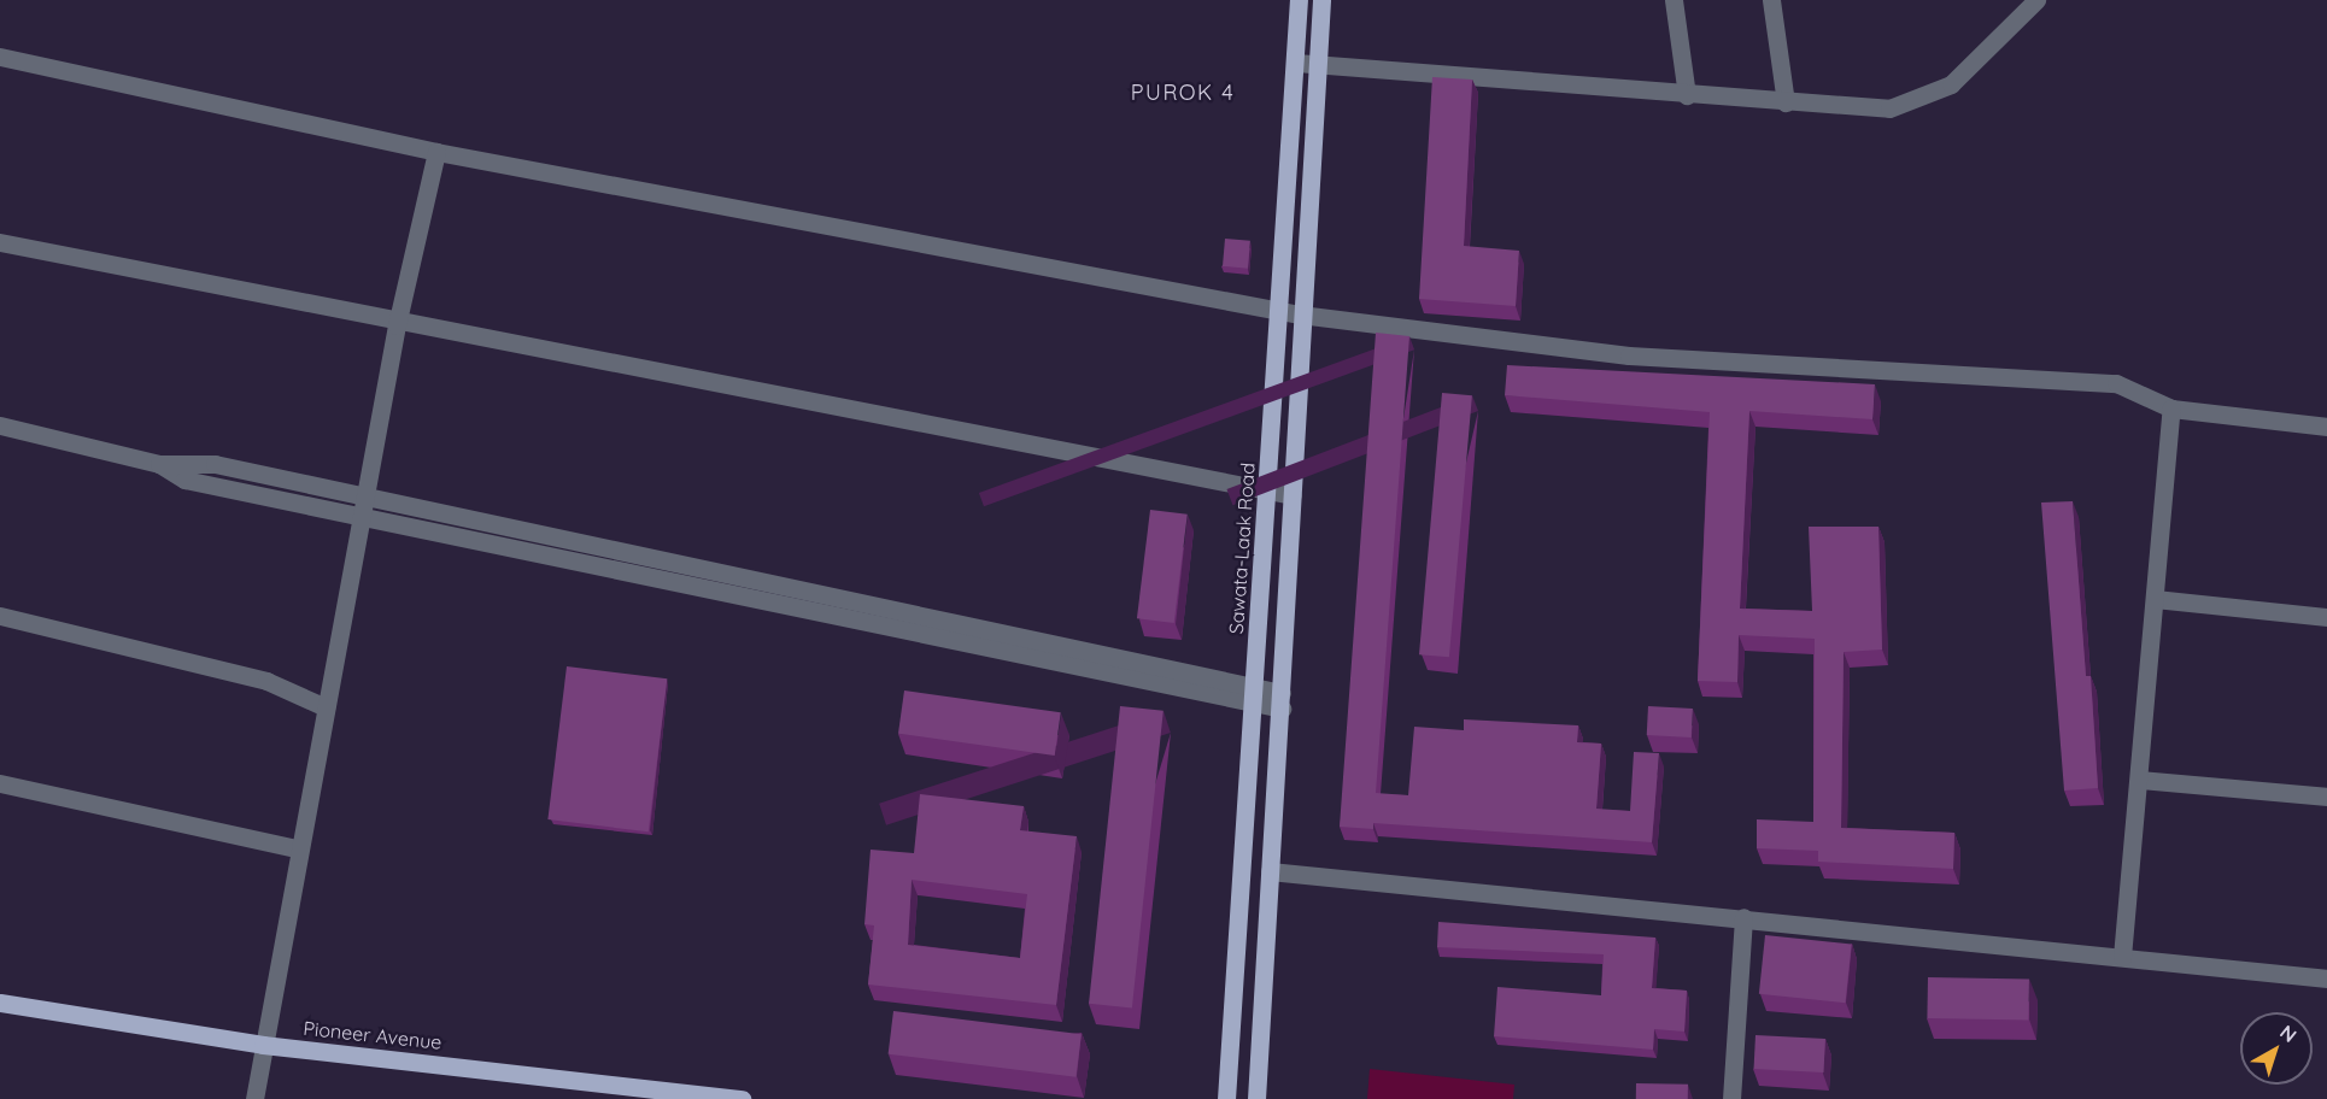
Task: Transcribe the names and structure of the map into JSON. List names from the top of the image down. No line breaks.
{"streets":{"main road":["Sawata-Laak Road","Pioneer Avenue"]},"districts":["PUROK 4"],"north":"top right"}
